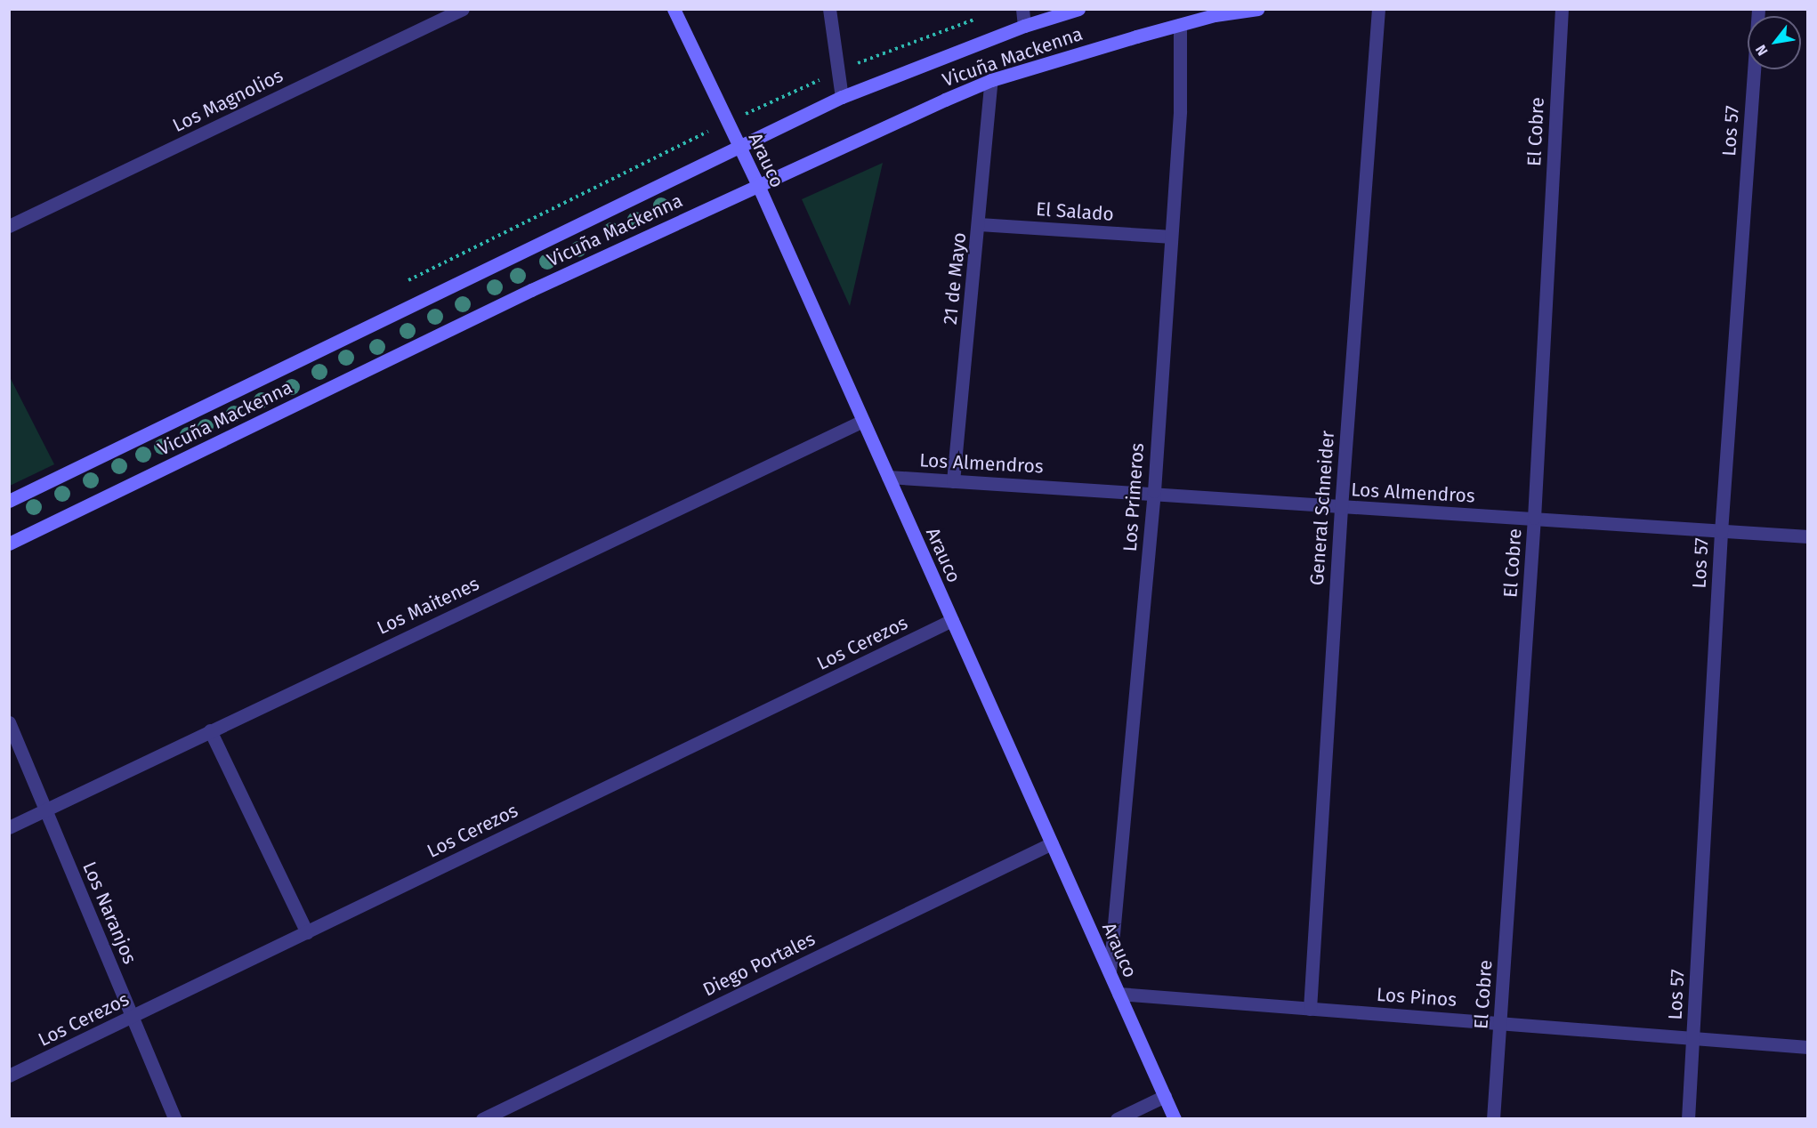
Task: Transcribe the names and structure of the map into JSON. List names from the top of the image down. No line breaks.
{"streets":{"main road":["Vicuña Mackenna","Arauco"],"street":["Los Magnolios","Los 57","El Cobre","El Salado","21 de Mayo","Los Almendros","Los Primeros","General Schneider","Los Maitenes","Los Cerezos","Los Naranjos","Diego Portales","Los Pinos"]},"crossings":[["Vicuña Mackenna","Arauco"],["Vicuña Mackenna","21 de Mayo"],["Vicuña Mackenna","Los Primeros"],["Los 57","Los Almendros"],["Los 57","Los Pinos"],["El Cobre","Los Almendros"],["El Cobre","Los Pinos"],["Arauco","Los Almendros"],["Arauco","Los Primeros"],["Arauco","Los Maitenes"],["Arauco","Los Cerezos"],["Arauco","Diego Portales"],["Arauco","Los Pinos"],["El Salado","21 de Mayo"],["El Salado","Los Primeros"],["21 de Mayo","Los Almendros"],["Los Almendros","Los Primeros"],["Los Almendros","General Schneider"],["General Schneider","Los Pinos"],["Los Maitenes","Los Naranjos"],["Los Cerezos","Los Naranjos"]],"north":"bottom left"}
